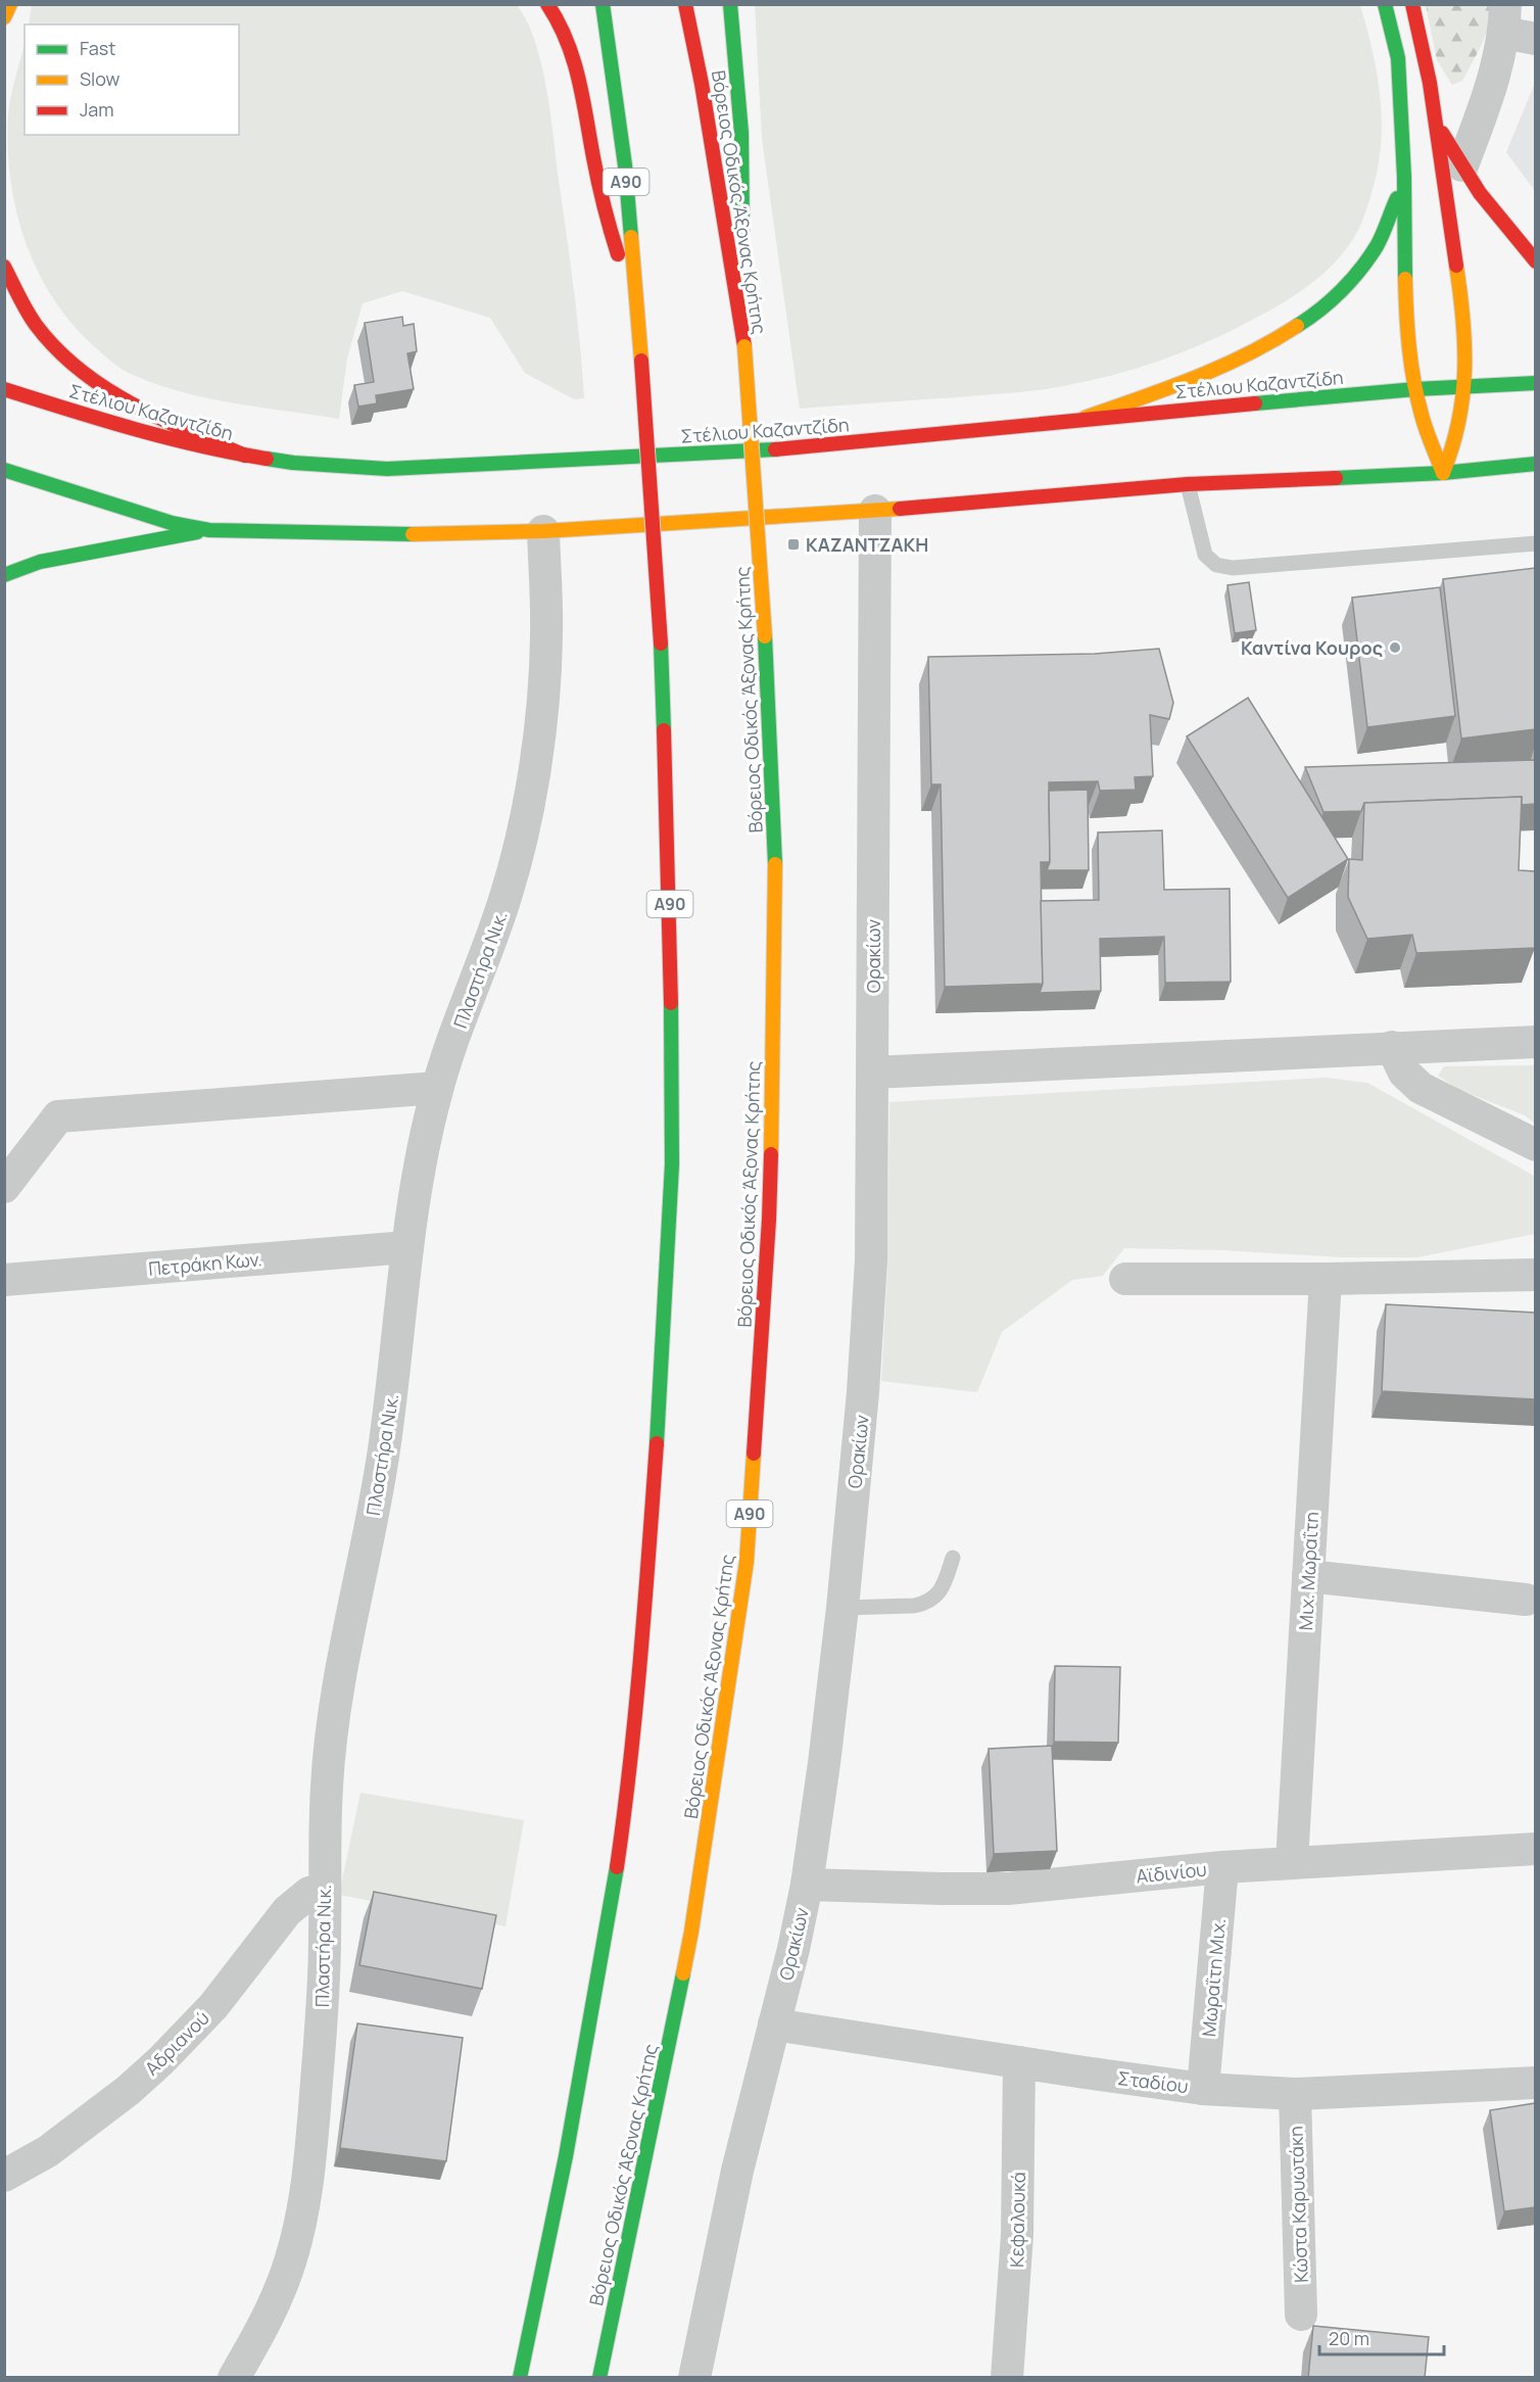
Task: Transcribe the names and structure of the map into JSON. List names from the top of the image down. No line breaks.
{"streets":{"main road":["Α90","Βόρειος Οδικός Άξονας Κρήτης","Στέλιου Καζαντζίδη"],"street":["Ορακίων","Πλαστήρα Νικ.","Πετράκη Κων.","Μιχ. Μωραΐτη","Αϊδινίου","Μωραΐτη Μιχ.","Αδριανού","Σταδίου","Κώστα Καρυωτάκη","Κεφαλουκά"]},"crossings":[["Ορακίων","Αϊδινίου"],["Ορακίων","Σταδίου"],["Πλαστήρα Νικ.","Πετράκη Κων."],["Πλαστήρα Νικ.","Αδριανού"],["Μιχ. Μωραΐτη","Αϊδινίου"],["Αϊδινίου","Μωραΐτη Μιχ."],["Μωραΐτη Μιχ.","Σταδίου"],["Σταδίου","Κώστα Καρυωτάκη"],["Σταδίου","Κεφαλουκά"]],"places":{"transit":["ΚΑΖΑΝΤΖΑΚΗ"],"other":["Καντίνα Κουρος"]},"legend":["Fast","Slow","Jam"],"scale_bar":"20 m"}
